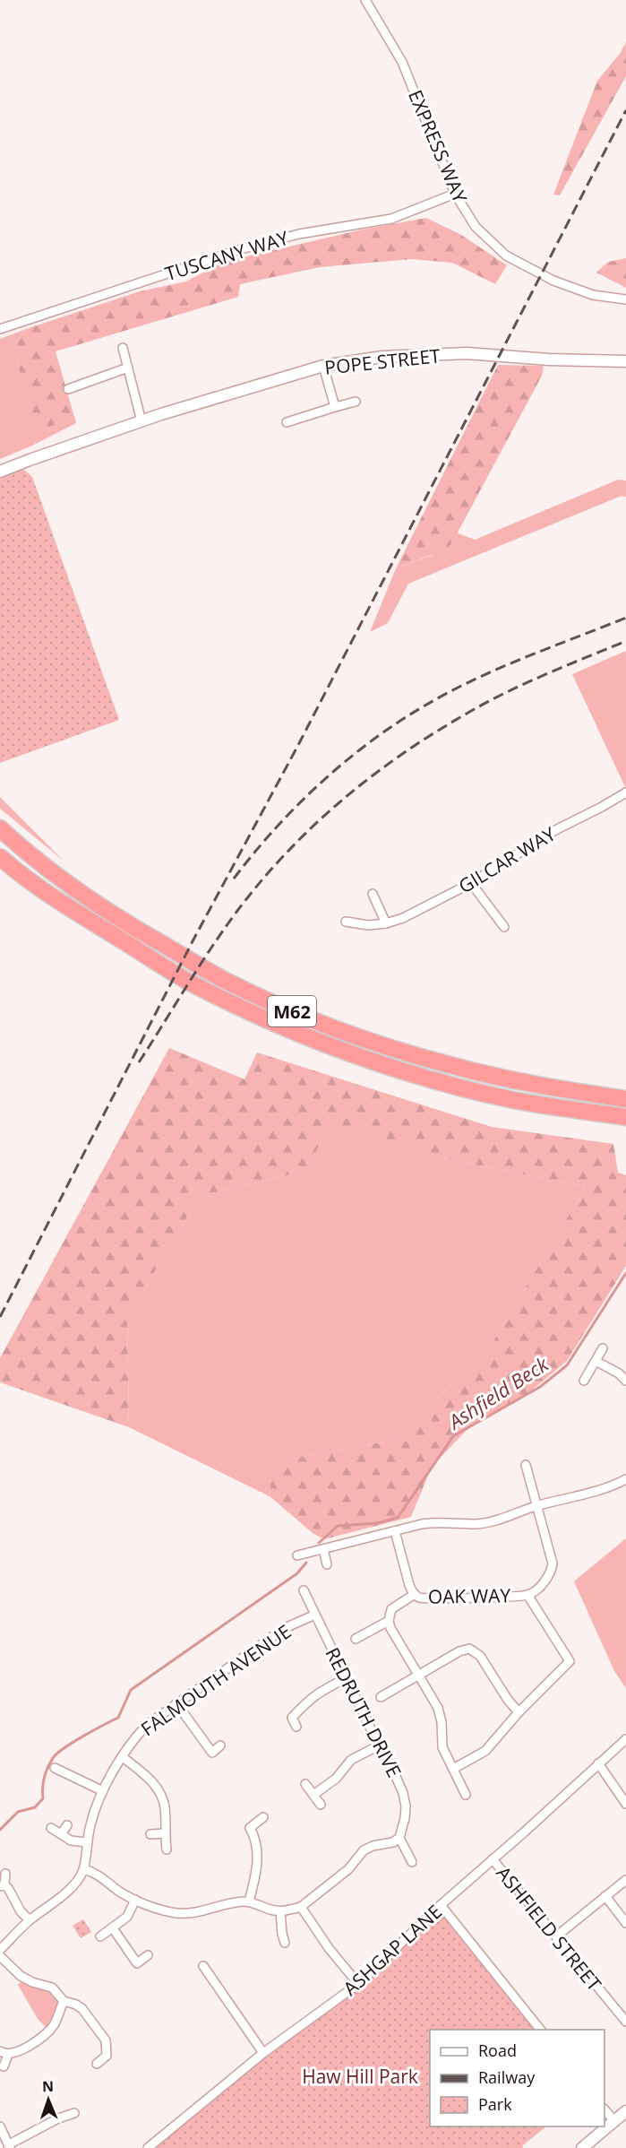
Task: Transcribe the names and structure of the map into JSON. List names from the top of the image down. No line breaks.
{"streets":{"highway":["M62"],"street":["EXPRESS WAY","TUSCANY WAY","POPE STREET","GILCAR WAY","OAK WAY","FALMOUTH AVENUE","REDRUTH DRIVE","ASHFIELD STREET","ASHGAP LANE"]},"crossings":[["EXPRESS WAY","TUSCANY WAY"],["FALMOUTH AVENUE","REDRUTH DRIVE"],["ASHFIELD STREET","ASHGAP LANE"]],"water":["Ashfield Beck"],"parks":["Haw Hill Park"],"legend":["Road","Railway","Park"],"north":"top"}
